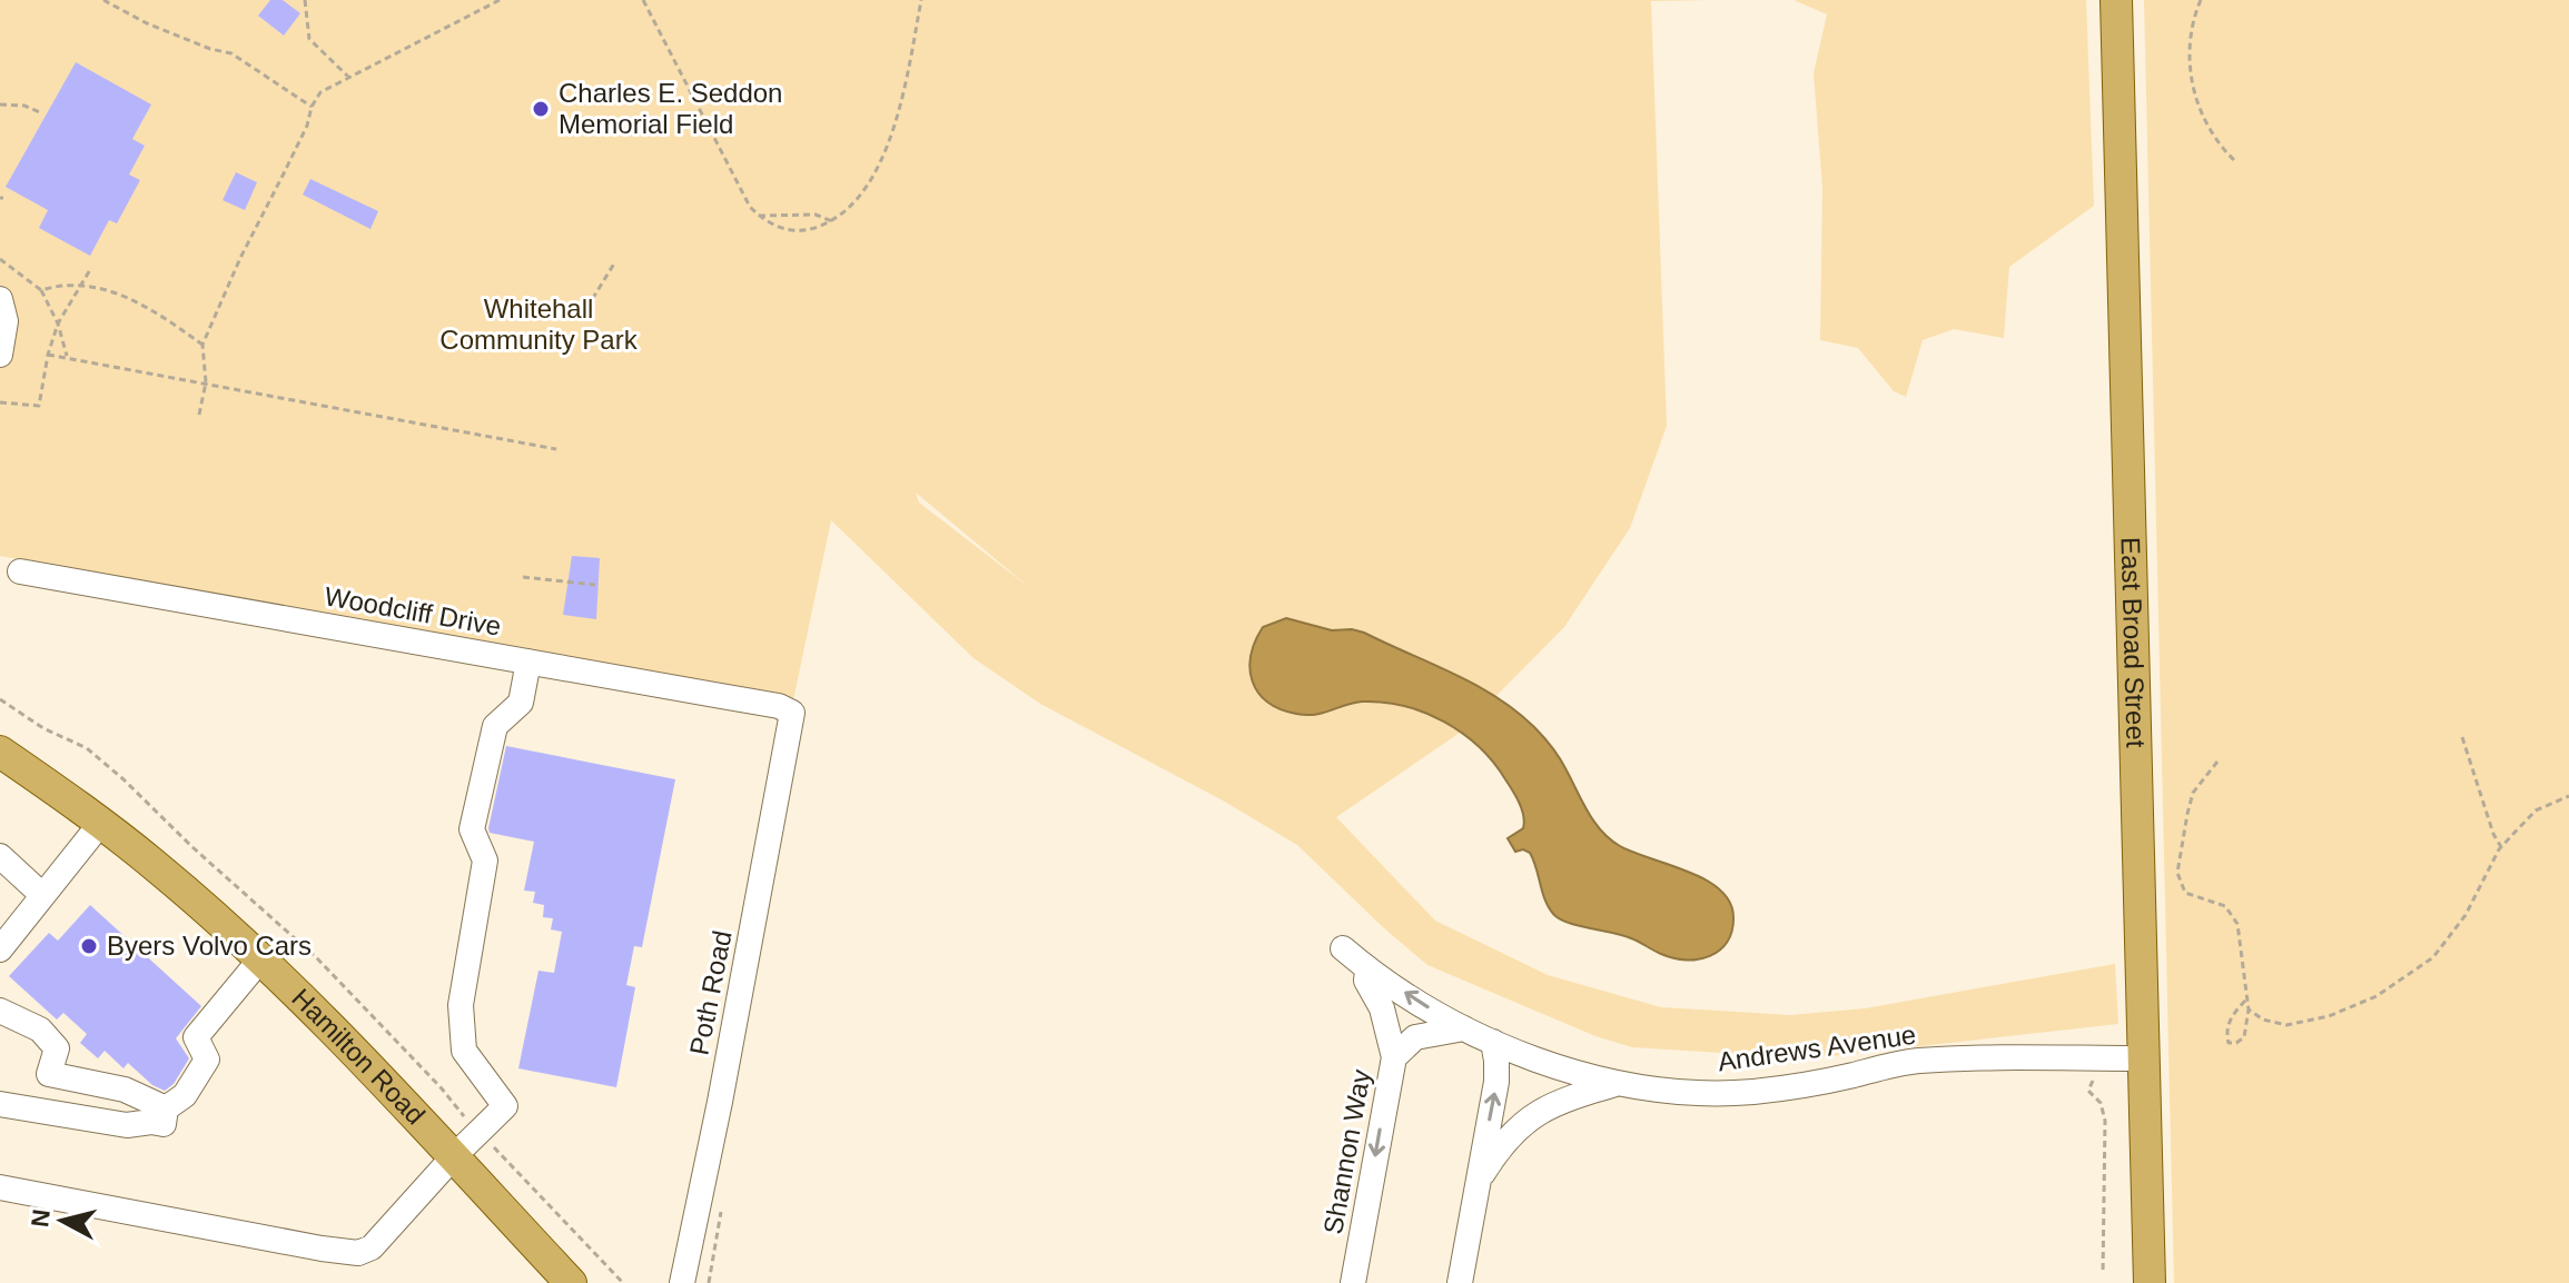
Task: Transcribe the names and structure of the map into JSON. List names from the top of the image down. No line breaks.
{"streets":{"main road":["East Broad Street","Hamilton Road"],"street":["Woodcliff Drive","Poth Road","Andrews Avenue","Shannon Way"]},"crossings":[["Woodcliff Drive","Poth Road"],["East Broad Street","Andrews Avenue"],["Andrews Avenue","Shannon Way"]],"parks":["Whitehall Community Park"],"places":["Charles E. Seddon Memorial Field","Byers Volvo Cars"],"north":"left"}
